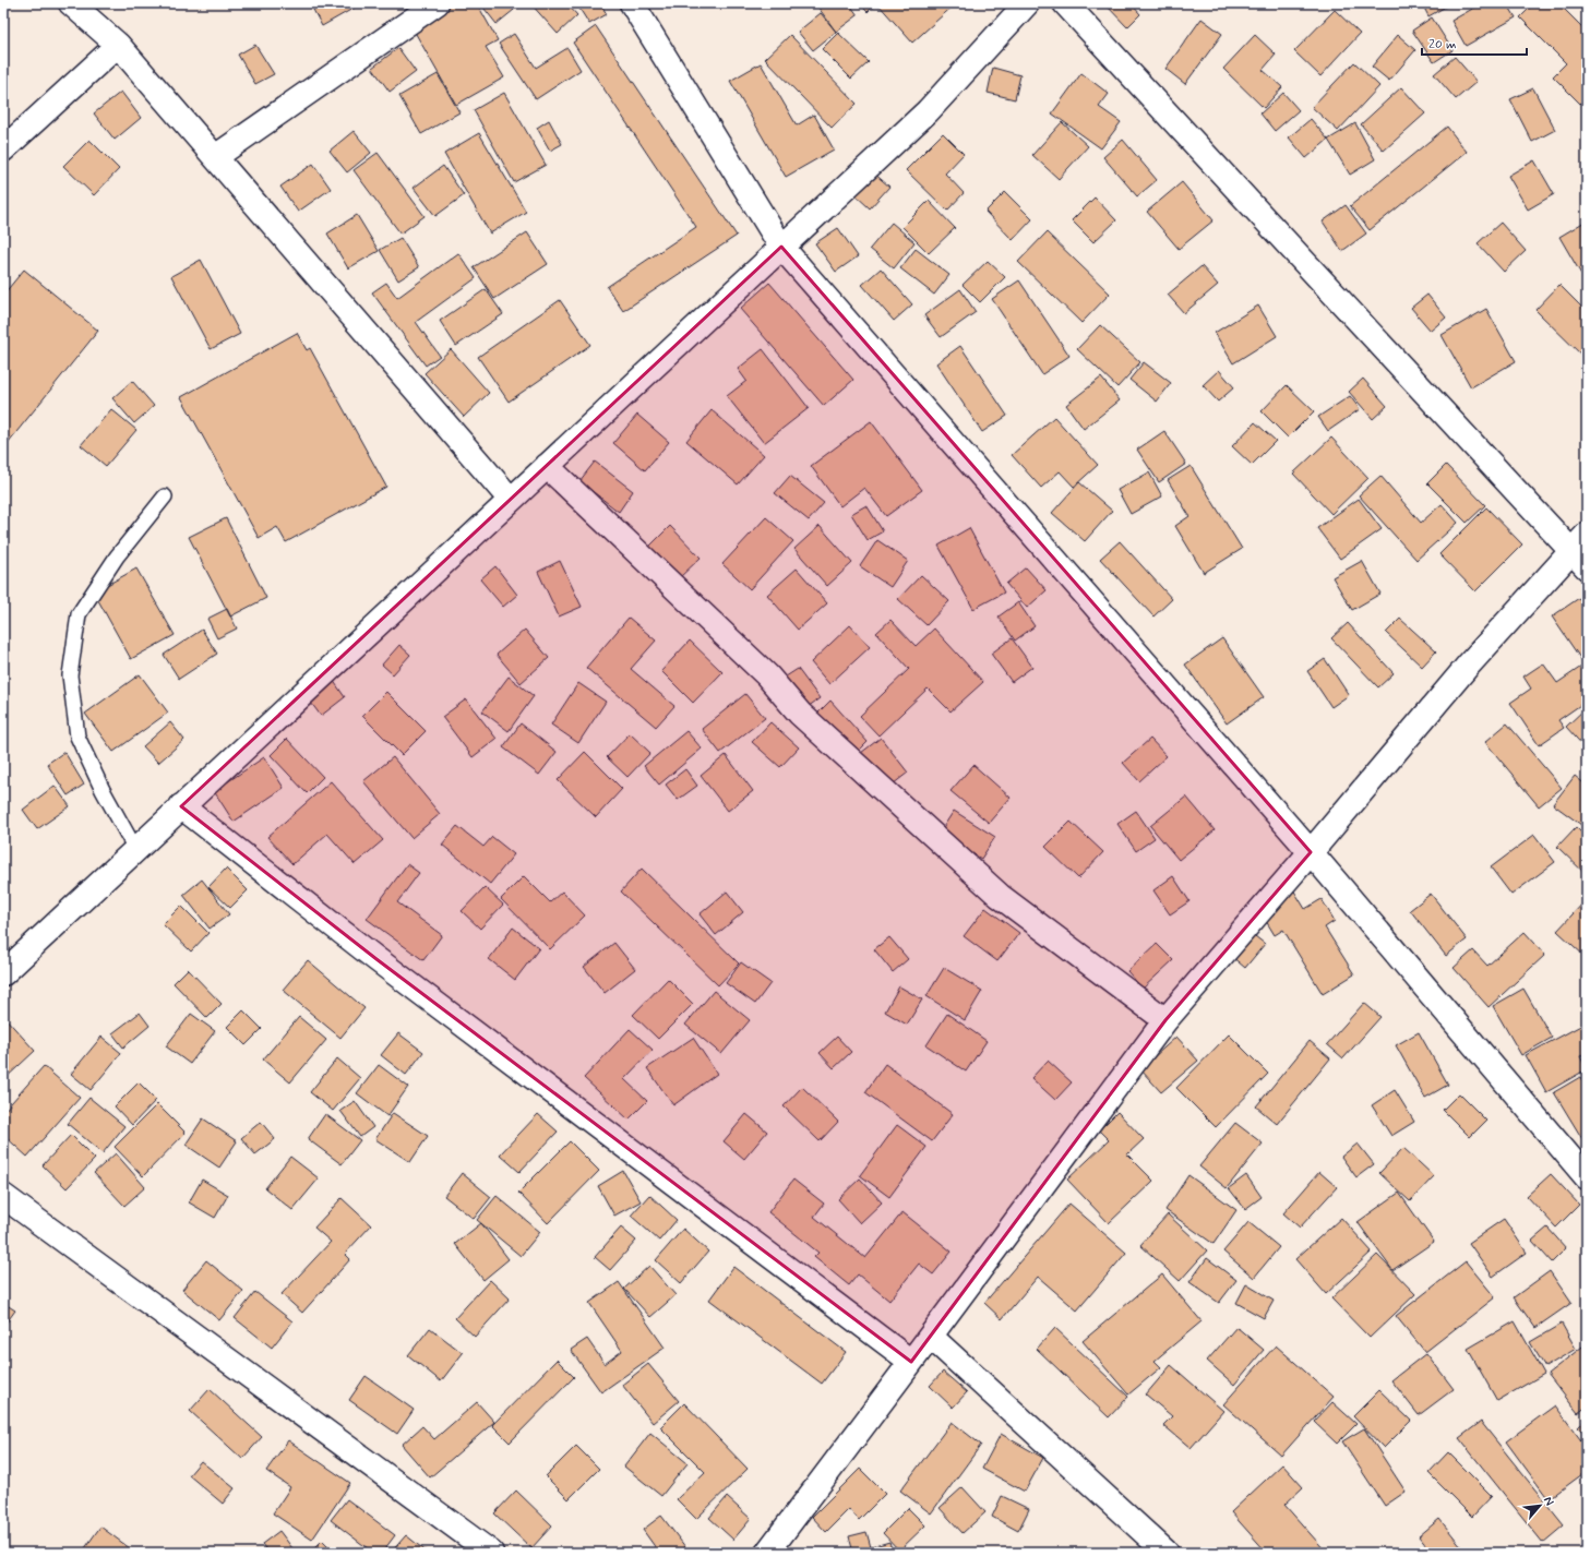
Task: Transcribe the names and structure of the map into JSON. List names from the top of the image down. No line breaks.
{"scale_bar":"20 m","north":"top right"}
